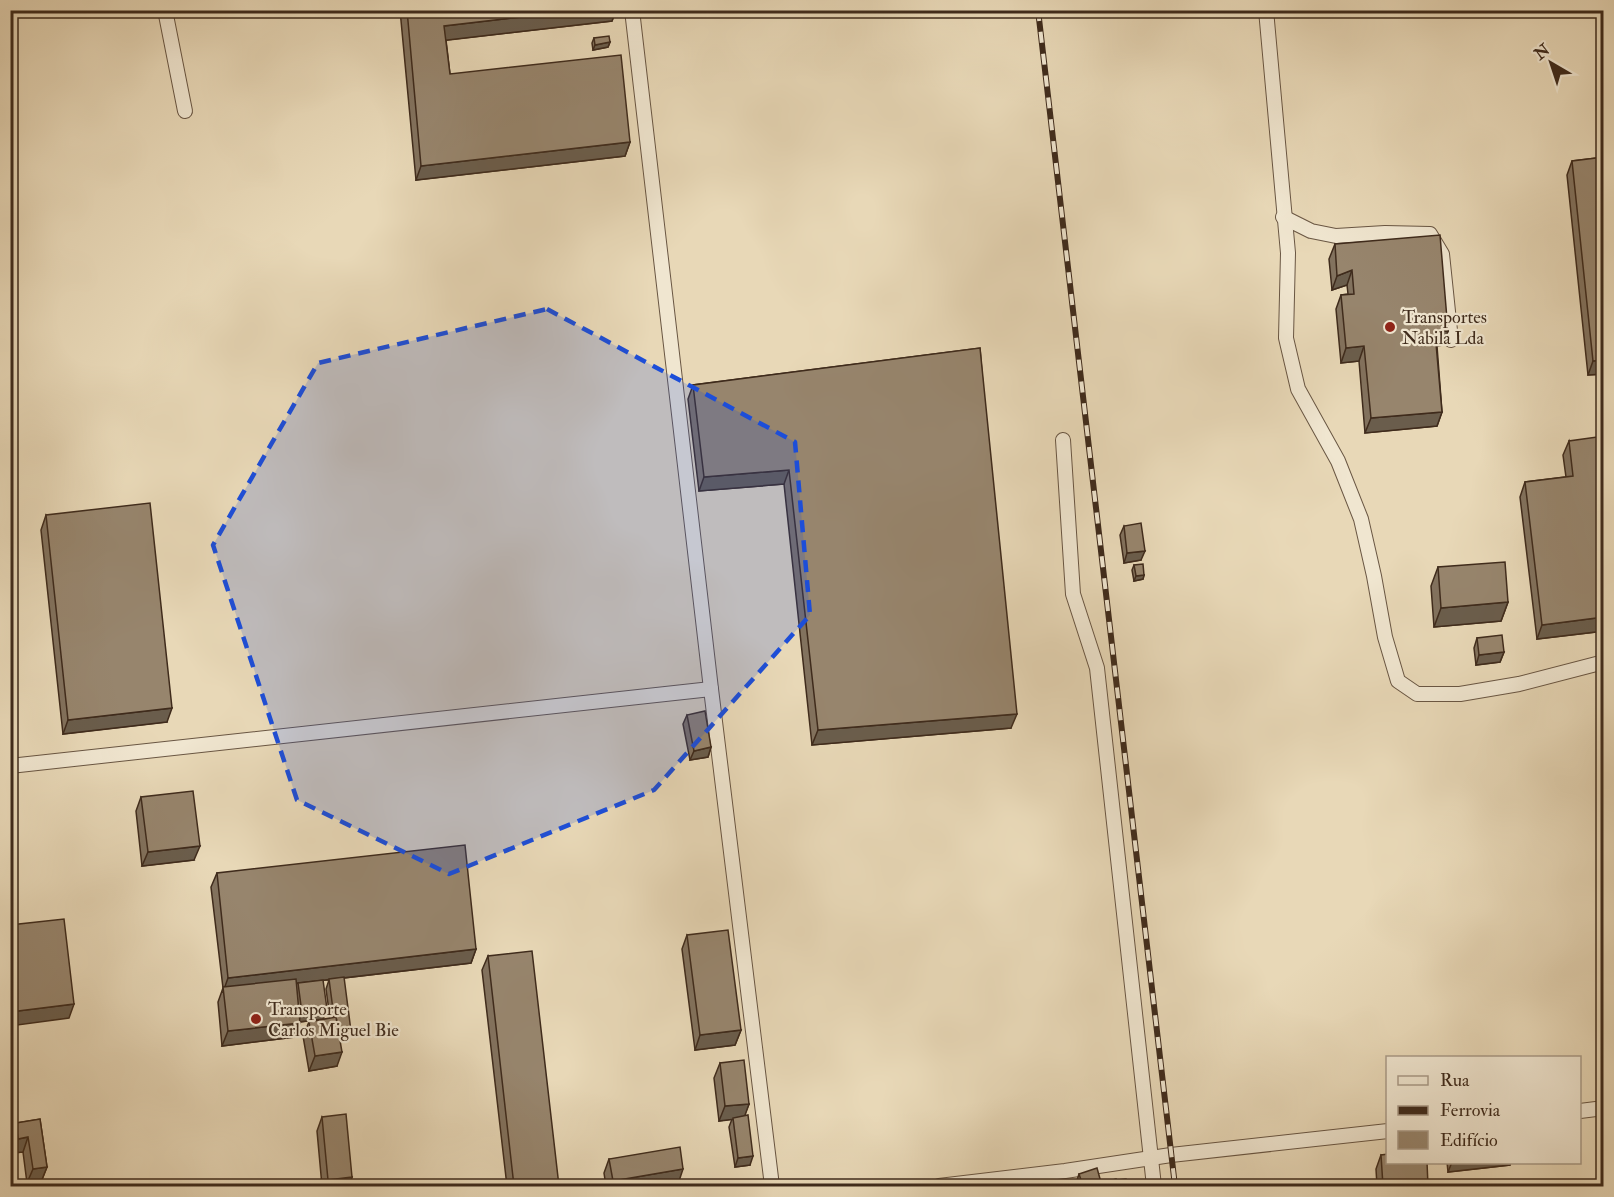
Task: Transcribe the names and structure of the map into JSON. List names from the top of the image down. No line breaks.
{"places":["Transportes Nabila Lda","Transporte Carlos Miguel Bie"],"legend":["Rua","Ferrovia","Edifício"],"north":"top left"}
